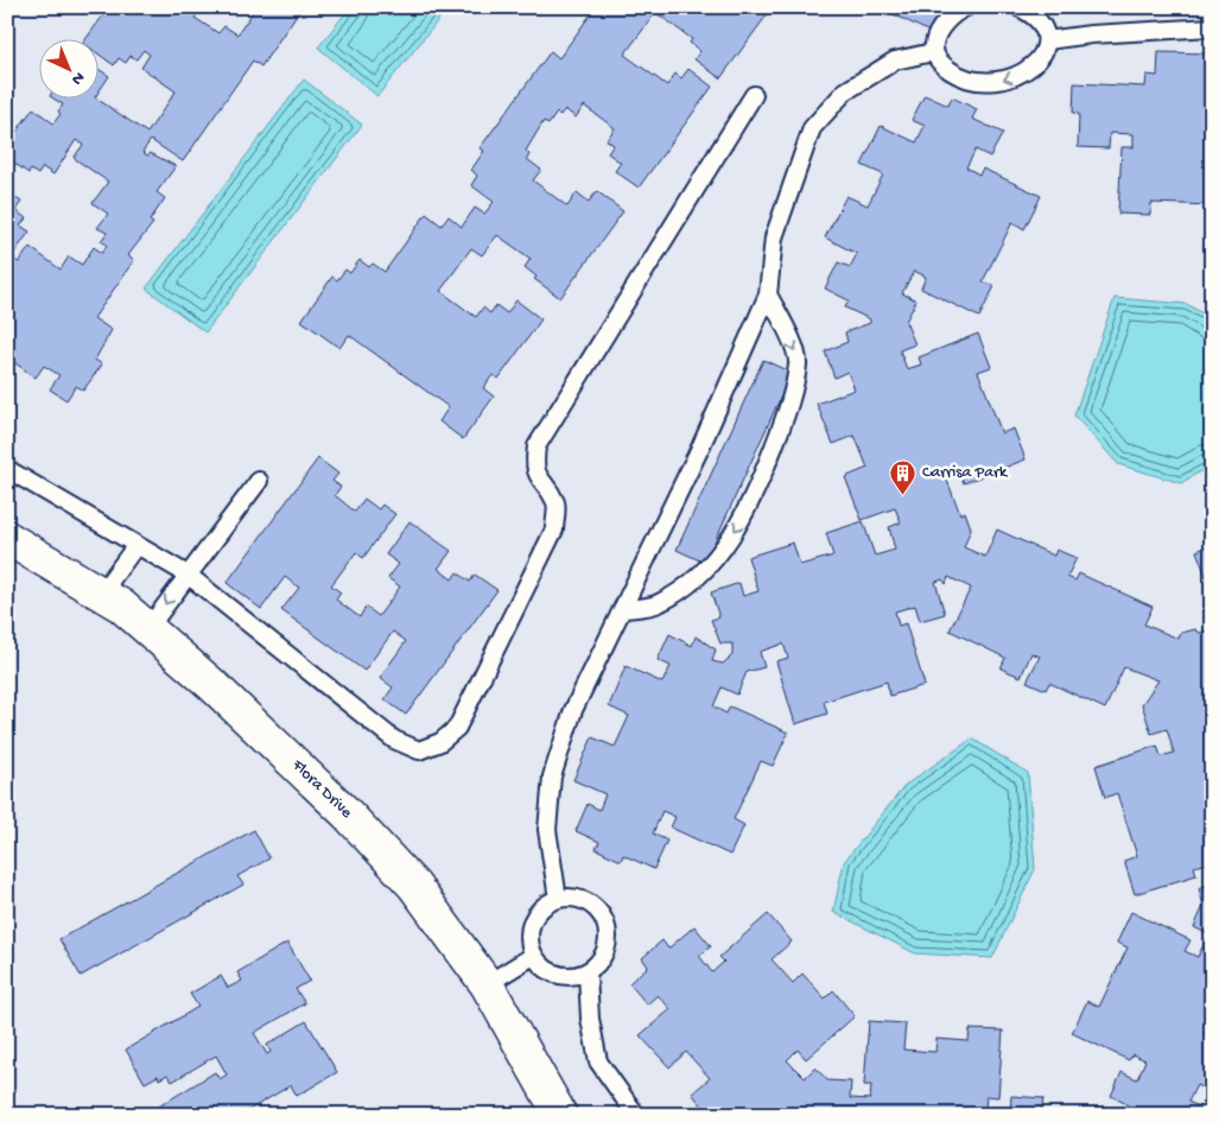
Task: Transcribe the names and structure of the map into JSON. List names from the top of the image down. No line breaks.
{"streets":{"street":["Flora Drive"]},"places":{"building":["Carrisa Park"]},"north":"bottom right"}
